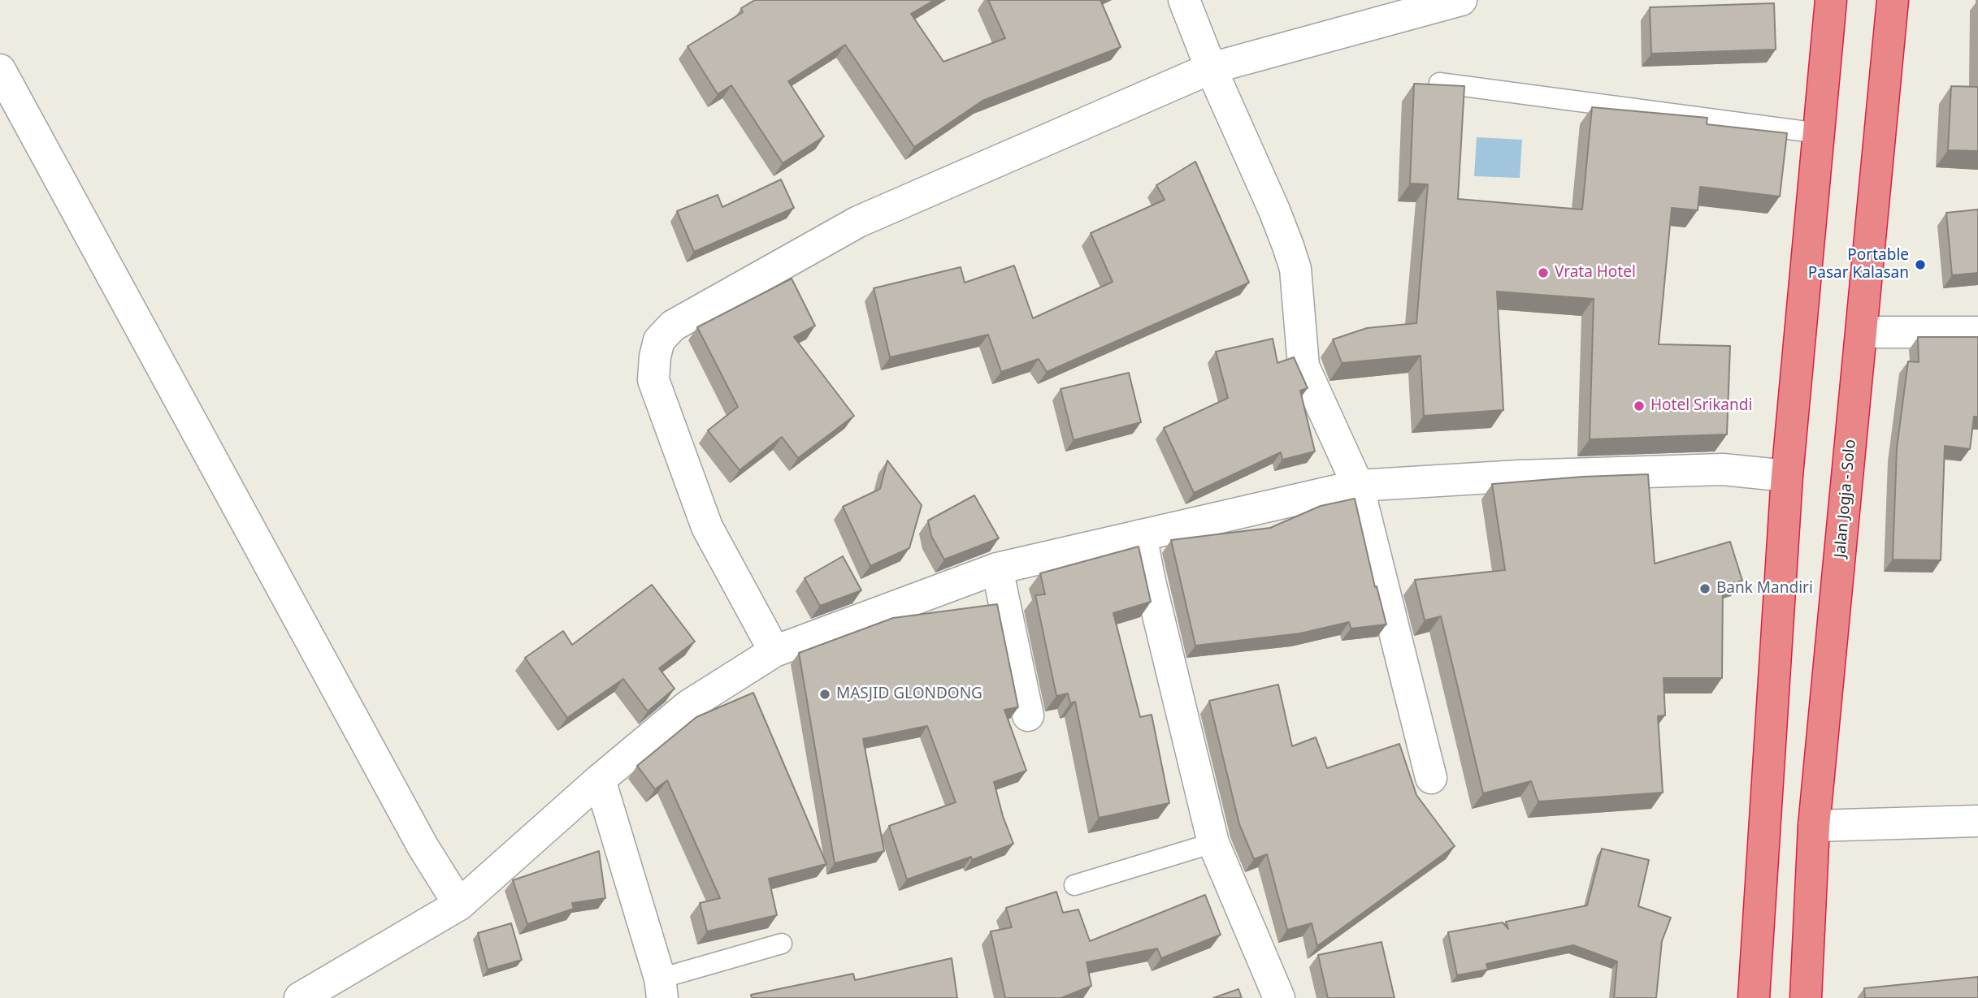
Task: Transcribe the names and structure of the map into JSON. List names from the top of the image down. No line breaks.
{"streets":{"highway":["Jalan Jogja - Solo"]},"places":["Portable Pasar Kalasan","Vrata Hotel","Hotel Srikandi","Bank Mandiri","MASJID GLONDONG"]}
